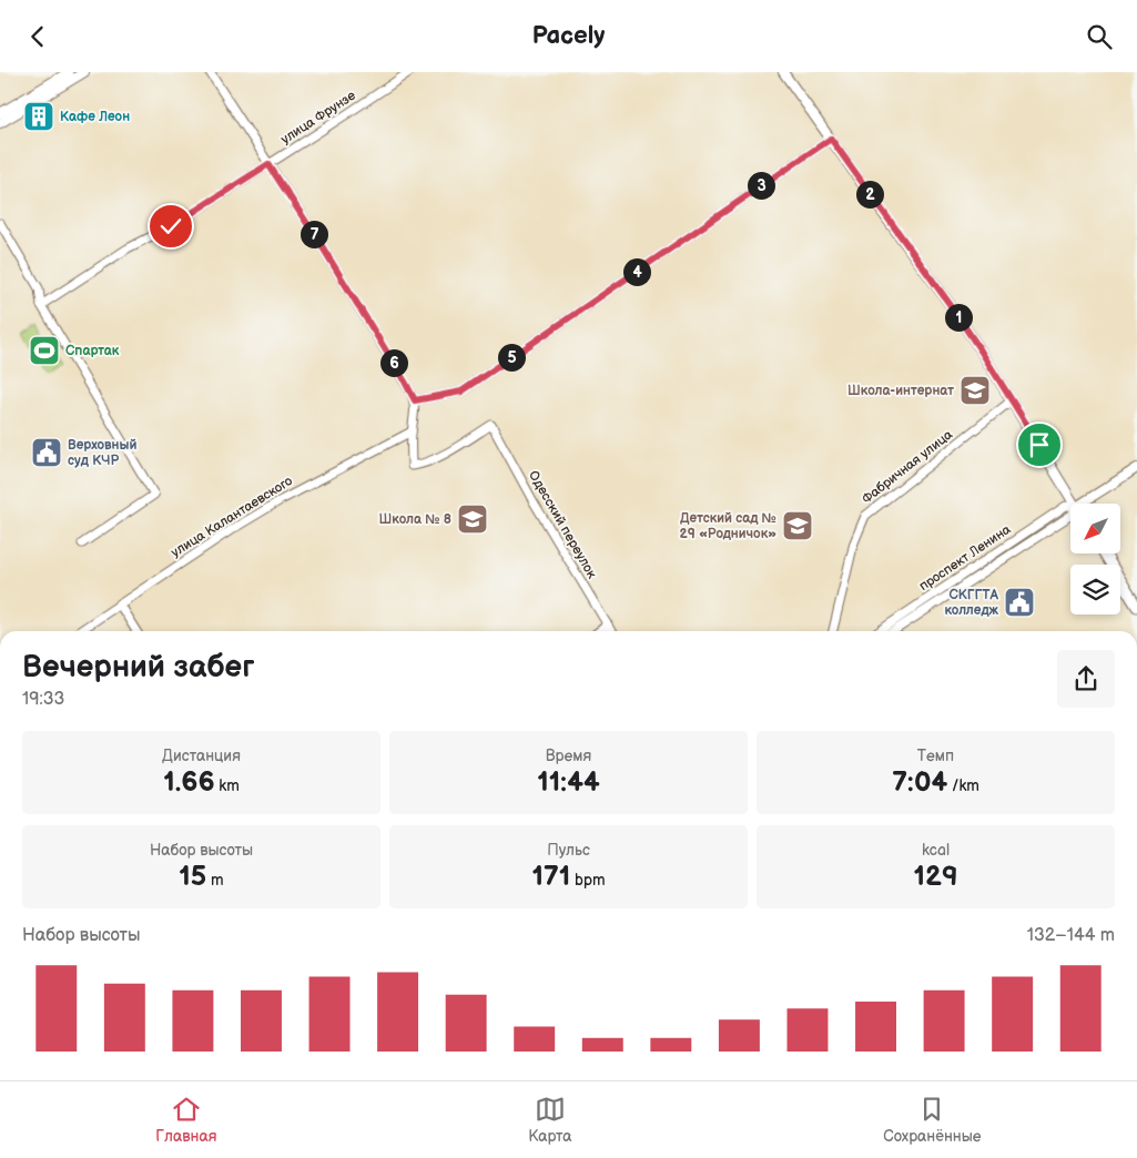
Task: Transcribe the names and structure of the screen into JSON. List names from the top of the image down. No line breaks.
{"streets":{"main road":["проспект Ленина"],"street":["улица Фрунзе","Фабричная улица","улица Калантаевского","Одесский переулок"]},"crossings":[["улица Калантаевского","Одесский переулок"]],"places":{"building":["Кафе Леон"],"sports":["Спартак"],"school or university":["Школа-интернат","Школа № 8","Детский сад № 29 «Родничок»"],"public building":["Верховный суд КЧР","СКГГТА колледж"]},"north":"bottom left","page":{"header":"Pacely","pins":["3","2","7","4","1","5","6"],"heading":["Вечерний забег","19:33"],"stats":[["Дистанция","1.66 km"],["Время","11:44"],["Темп","7:04 /km"],["Набор высоты","15 m"],["Пульс","171 bpm"],["kcal","129"]],"chart":["Набор высоты","132–144 m"],"tabs":["Главная","Карта","Сохранённые"]}}
